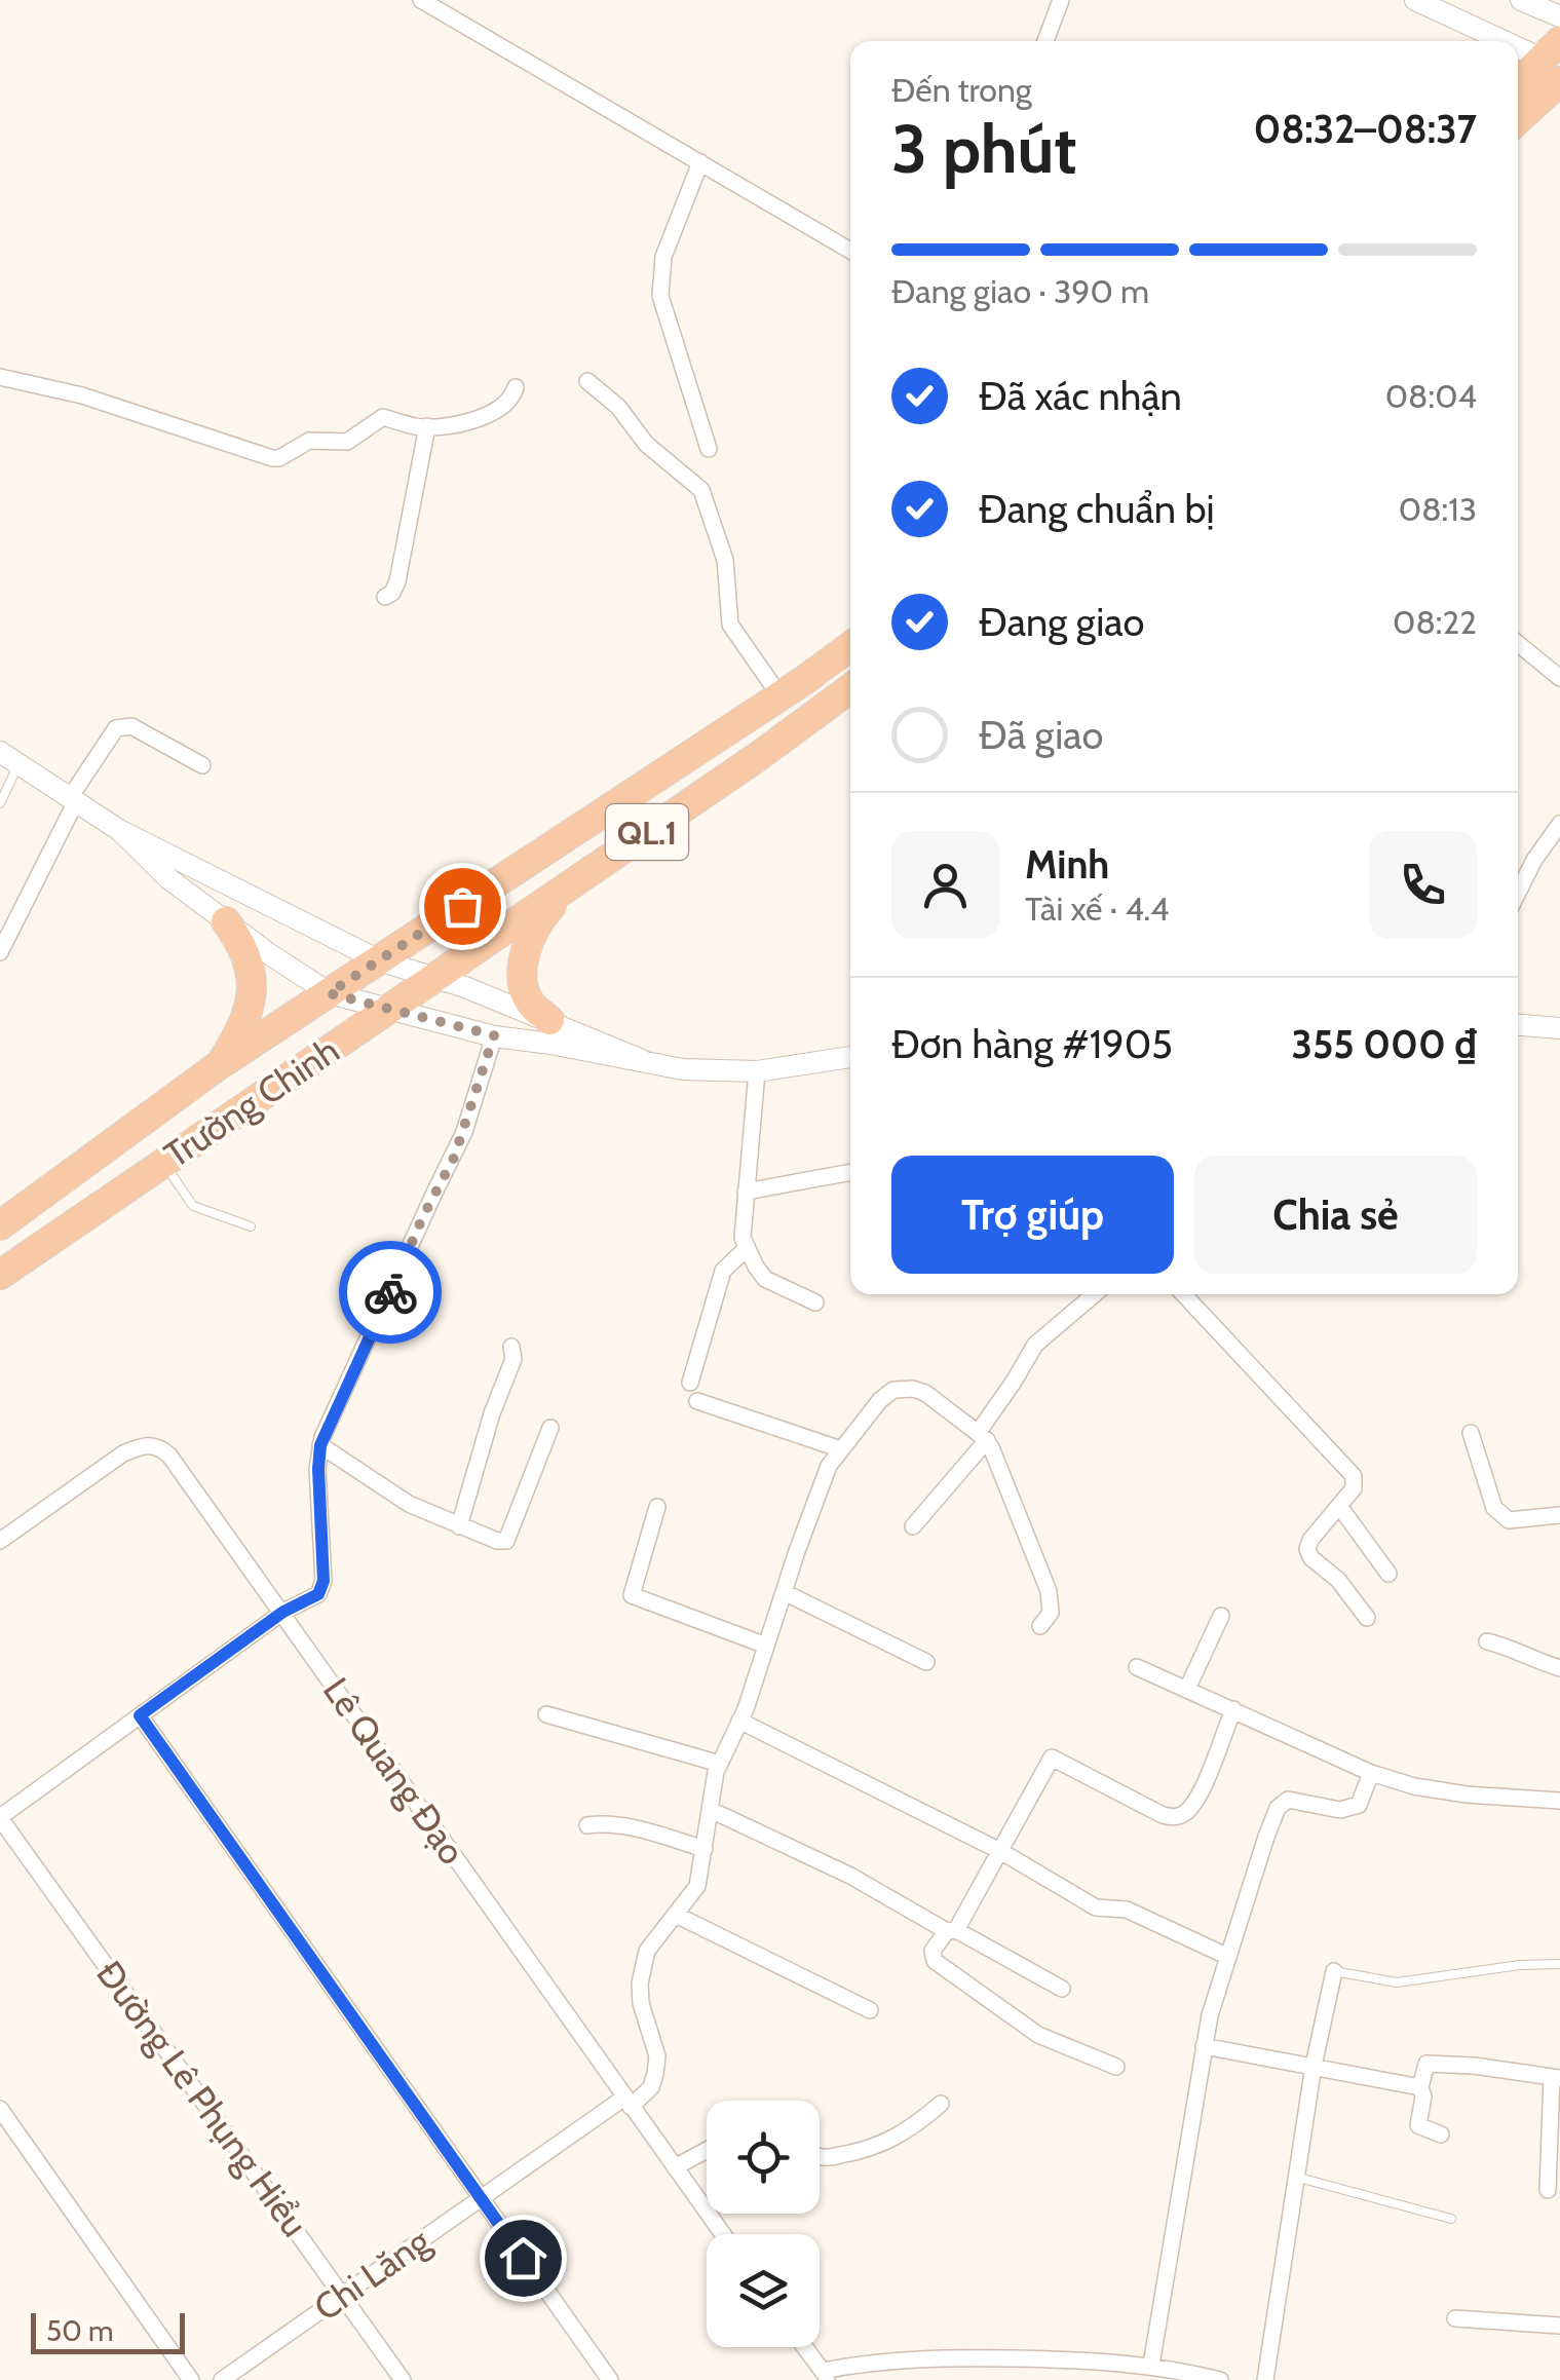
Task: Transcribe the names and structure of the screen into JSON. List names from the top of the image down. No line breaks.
{"streets":{"highway":["QL.1","Trường Chinh"],"street":["Lê Quang Đạo","Đường Lê Phụng Hiểu","Chi Lăng"]},"crossings":[["Lê Quang Đạo","Chi Lăng"],["Đường Lê Phụng Hiểu","Chi Lăng"]],"scale_bar":"50 m","page":{"heading":["3 phút","Đến trong","08:32–08:37"],"panel":["Minh","Tài xế · 4.4","Đơn hàng #1905","355 000 ₫"],"bar":"Đang giao · 390 m","list":[["Đã xác nhận","08:04"],["Đang chuẩn bị","08:13"],["Đang giao","08:22"],"Đã giao"],"buttons":["Trợ giúp","Chia sẻ"],"scale":"50 m"}}
